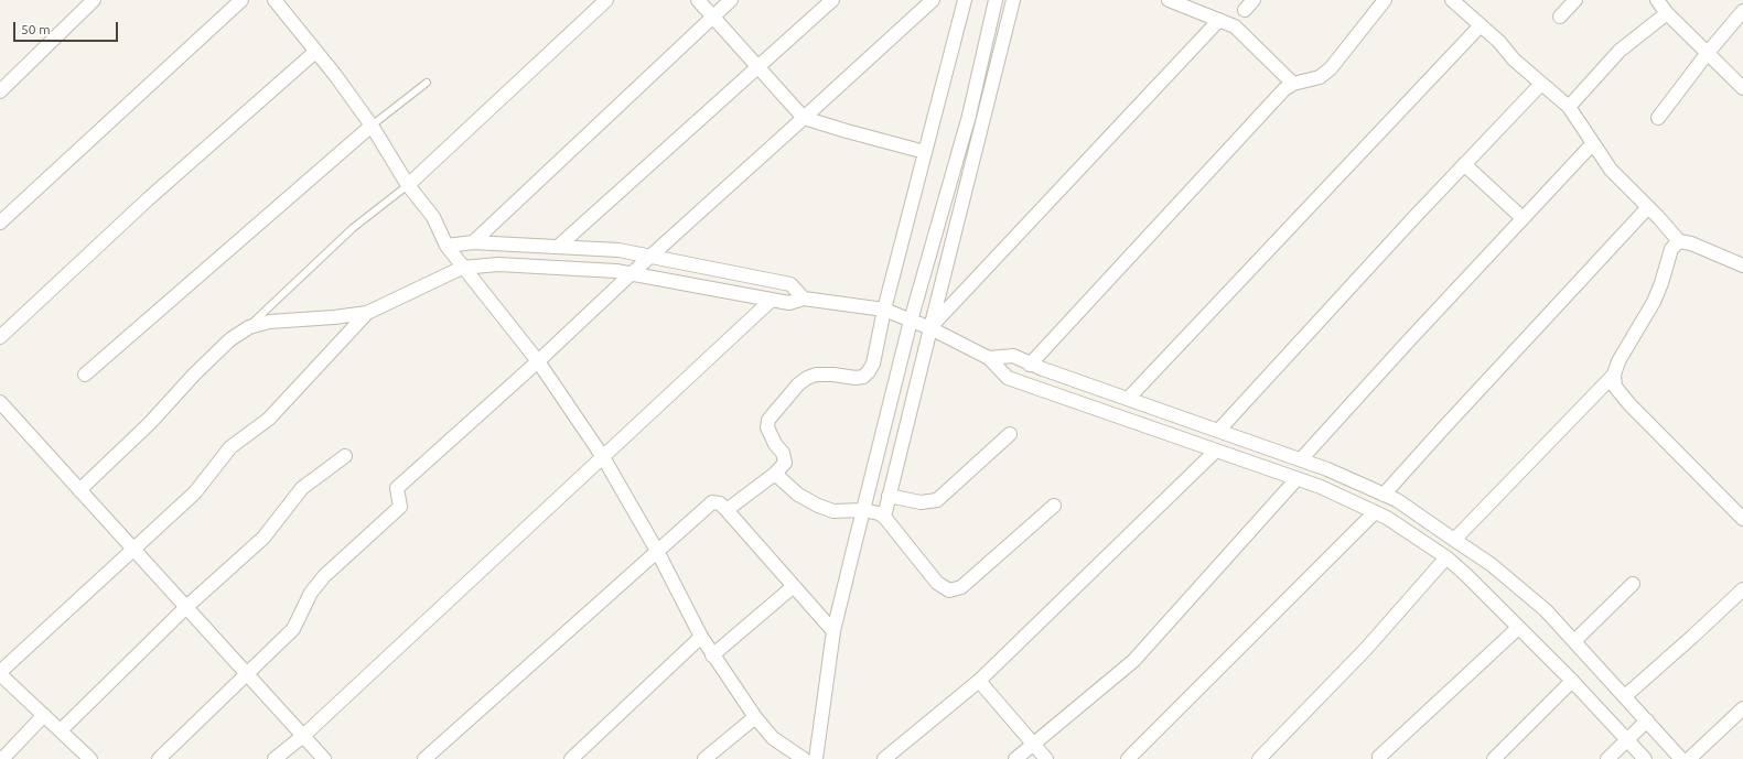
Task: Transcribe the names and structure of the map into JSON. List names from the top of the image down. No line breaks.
{"scale_bar":"50 m"}
